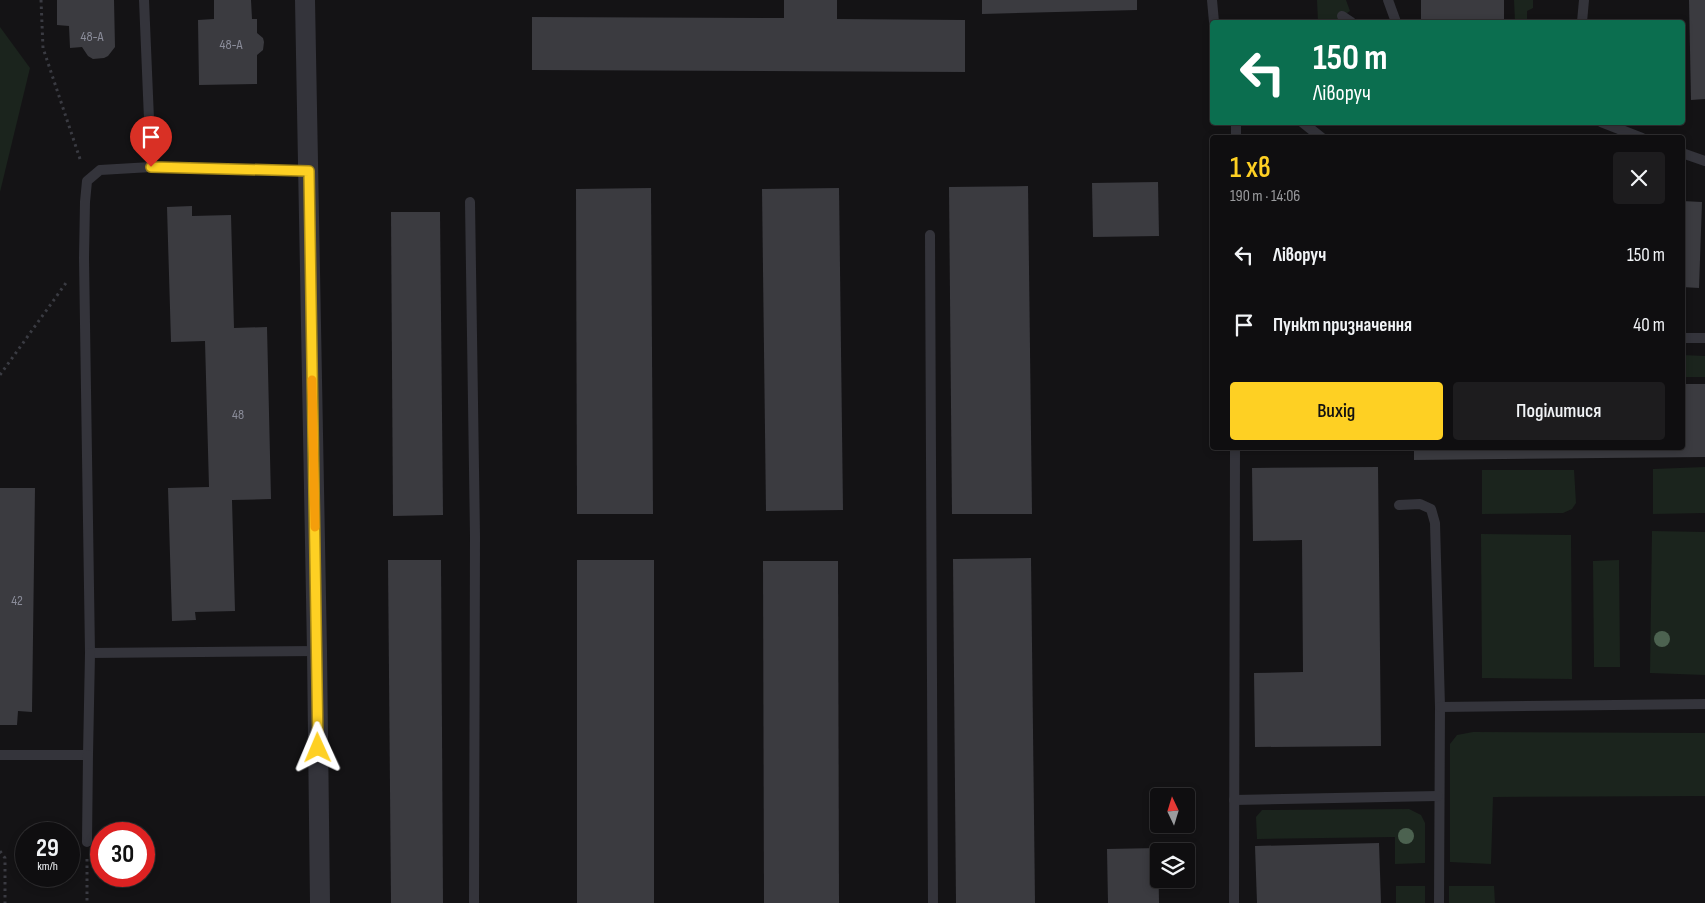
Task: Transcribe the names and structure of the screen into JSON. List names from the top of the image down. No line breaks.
{"house_numbers":["48-А","48-А","48","42"],"north":"top","page":{"turn":["150 m","Ліворуч"],"heading":["1 хв","190 m · 14:06"],"list":[{"name":"Ліворуч","value":"150 m"},{"name":"Пункт призначення","value":"40 m"}],"buttons":["Вихід","Поділитися"],"speed":"29 km/h","limit":"30"}}
